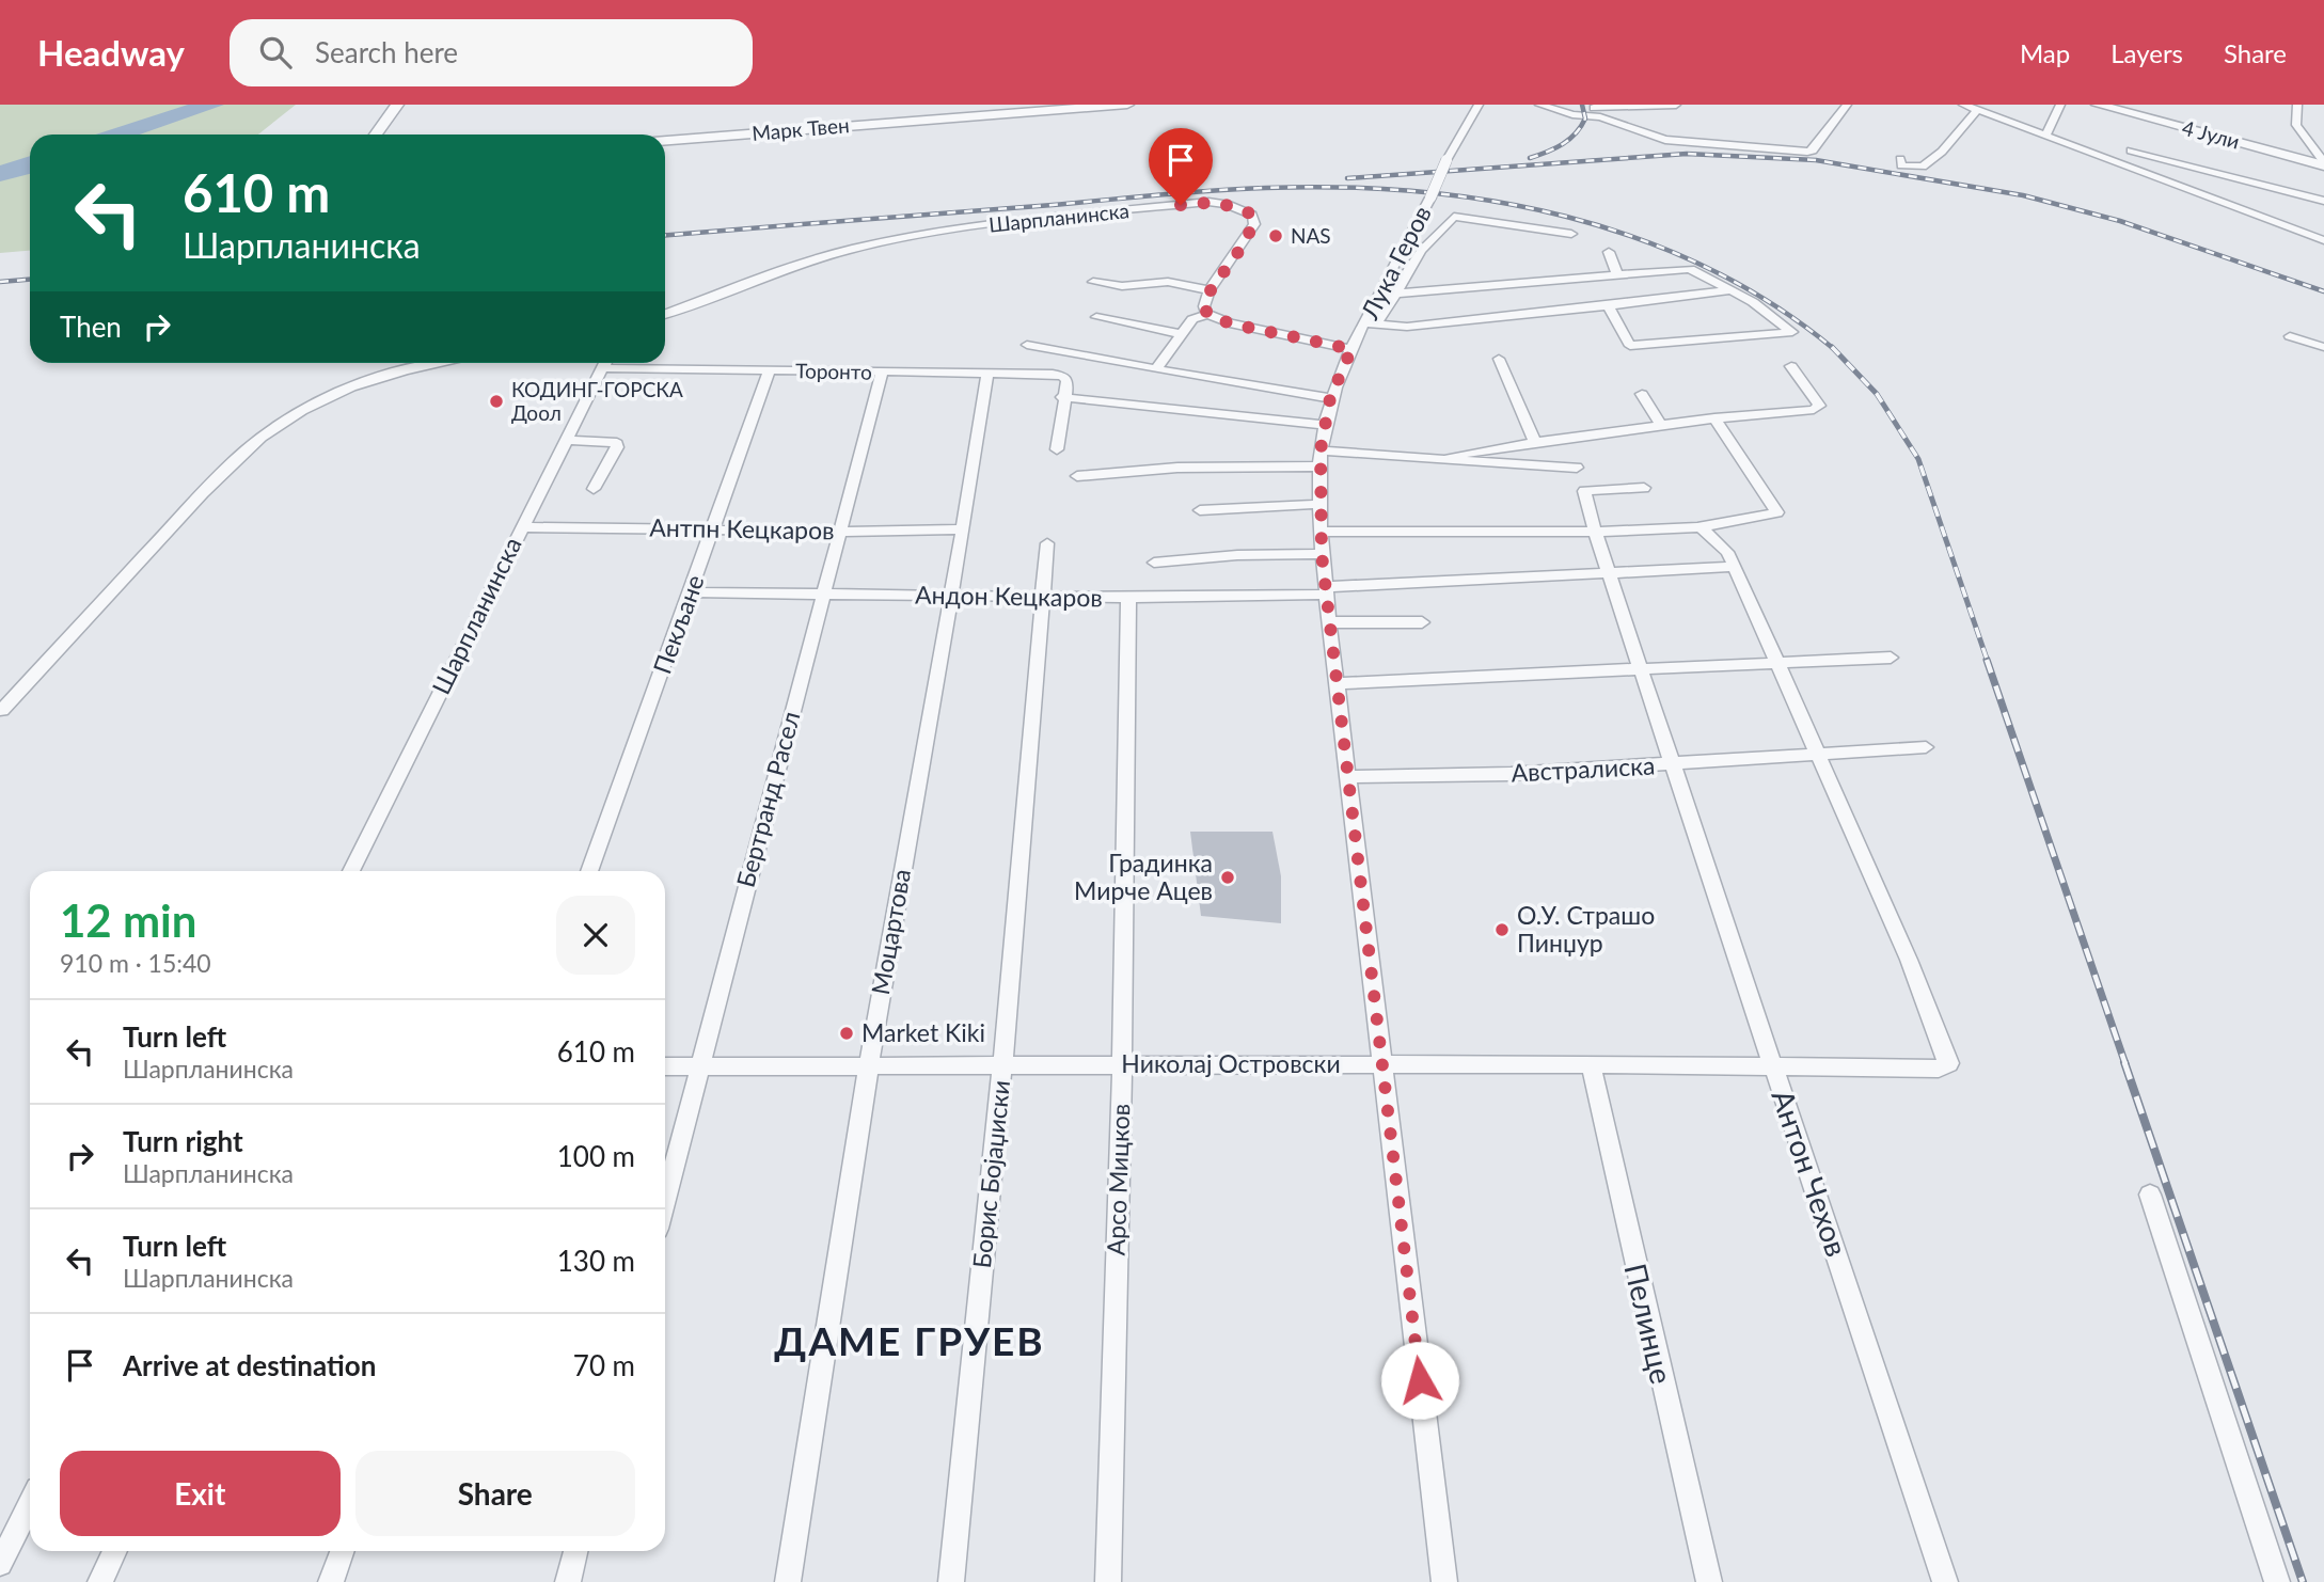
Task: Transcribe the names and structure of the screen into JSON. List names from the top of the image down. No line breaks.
{"streets":{"street":["Марк Твен","4 Јули","Шарпланинска","Лука Геров","Торонто","Антпн Кецкаров","Андон Кецкаров","Пекљане","Австралиска","Бертранд Расел","Моцартова","Николај Островски","Антон Чехов","Борис Бојаџиски","Арсо Мицков","Пелинце"]},"crossings":[["Шарпланинска","Антпн Кецкаров"],["Лука Геров","Андон Кецкаров"],["Лука Геров","Австралиска"],["Лука Геров","Николај Островски"],["Торонто","Пекљане"],["Торонто","Бертранд Расел"],["Торонто","Моцартова"],["Антпн Кецкаров","Пекљане"],["Антпн Кецкаров","Бертранд Расел"],["Антпн Кецкаров","Моцартова"],["Андон Кецкаров","Пекљане"],["Андон Кецкаров","Бертранд Расел"],["Андон Кецкаров","Моцартова"],["Андон Кецкаров","Антон Чехов"],["Андон Кецкаров","Борис Бојаџиски"],["Андон Кецкаров","Арсо Мицков"],["Австралиска","Николај Островски"],["Австралиска","Антон Чехов"],["Бертранд Расел","Николај Островски"],["Моцартова","Николај Островски"],["Николај Островски","Антон Чехов"],["Николај Островски","Борис Бојаџиски"],["Николај Островски","Арсо Мицков"],["Николај Островски","Пелинце"]],"districts":["ДАМЕ ГРУЕВ"],"places":["NAS","КОДИНГ-ГОРСКА Доол","Градинка Мирче Ацев","О.У. Страшо Пинџур","Market Kiki"],"page":{"header":"Headway","search":"Search here","nav":["Map","Layers","Share"],"turn":["610 m","Шарпланинска"],"then":"Then","heading":["12 min","910 m · 15:40"],"list":[{"name":"Turn left","note":"Шарпланинска","value":"610 m"},{"name":"Turn right","note":"Шарпланинска","value":"100 m"},{"name":"Turn left","note":"Шарпланинска","value":"130 m"},{"name":"Arrive at destination","value":"70 m"}],"buttons":["Exit","Share"]}}
